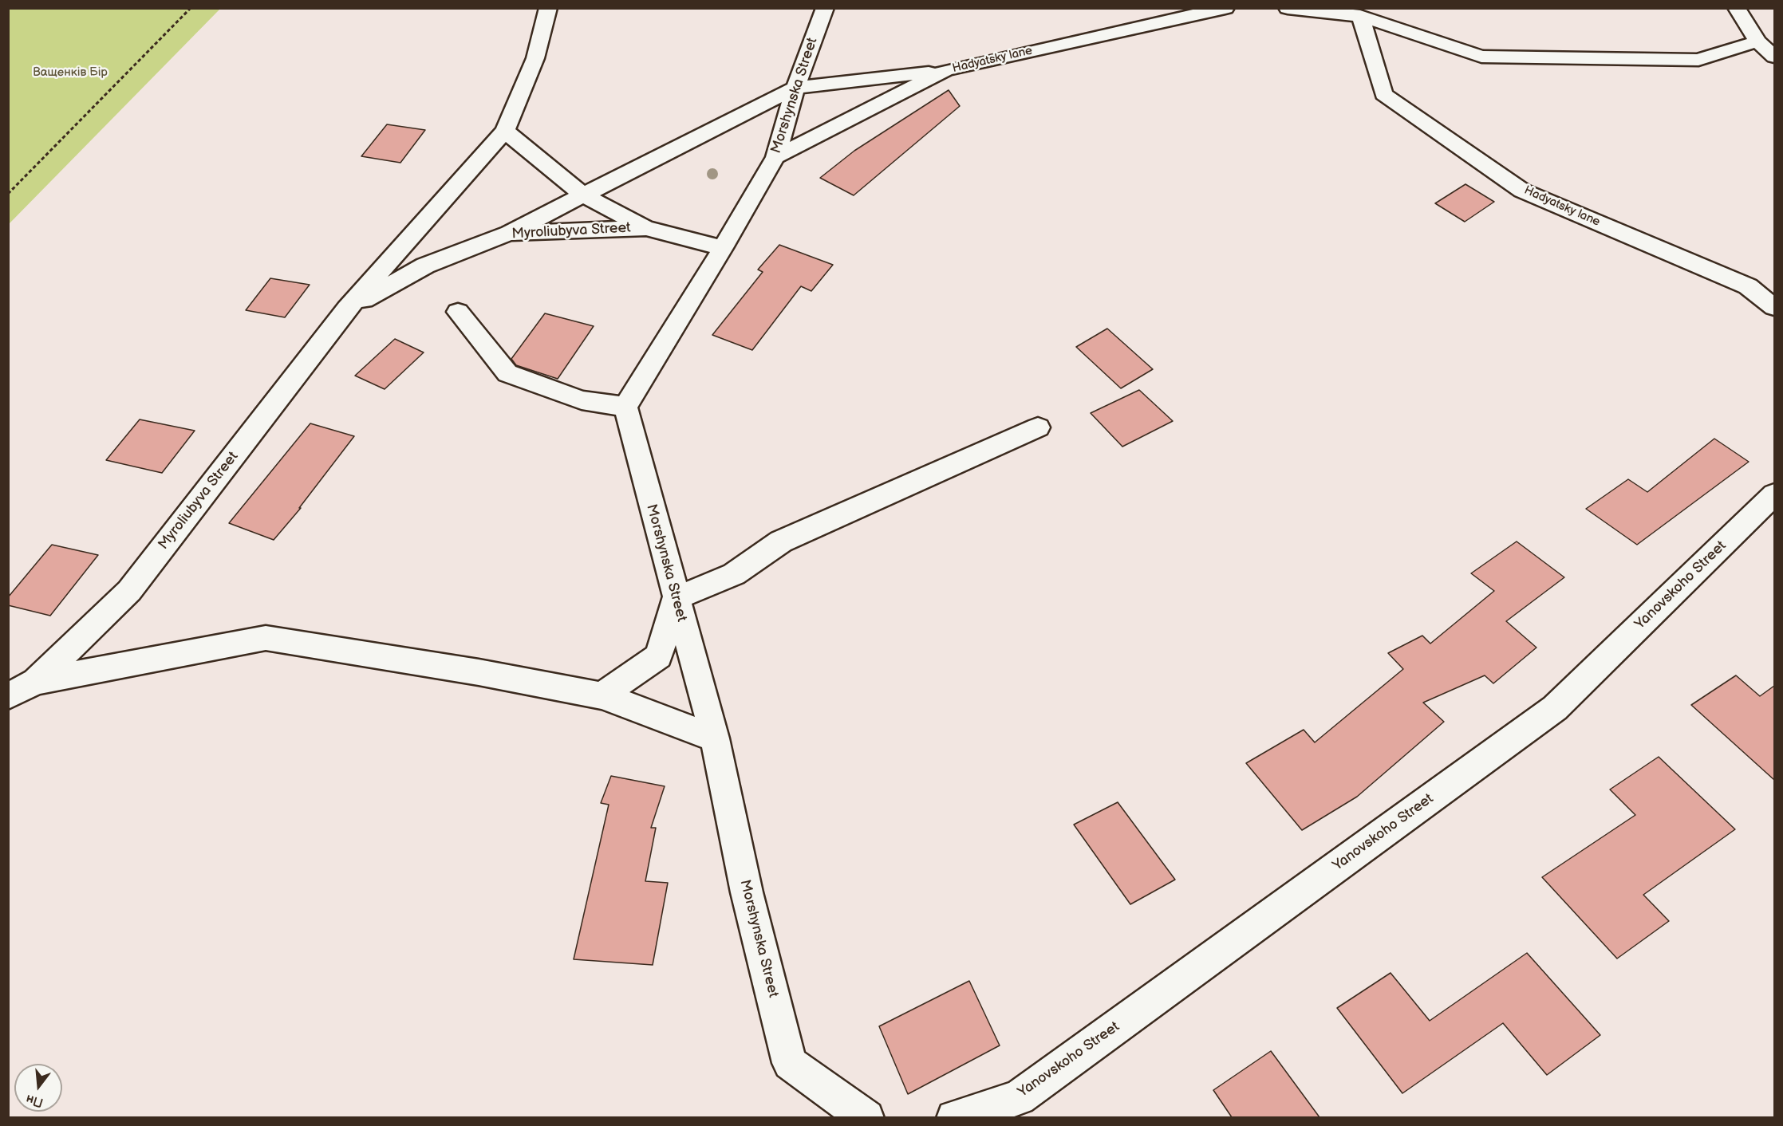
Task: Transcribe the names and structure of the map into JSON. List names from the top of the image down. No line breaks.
{"streets":{"street":["Hadyatsky lane","Morshynska Street","Myroliubyva Street","Yanovskoho Street"]},"crossings":[["Hadyatsky lane","Morshynska Street"],["Morshynska Street","Myroliubyva Street"]],"parks":["Ващенків Бір"],"north":"bottom"}
